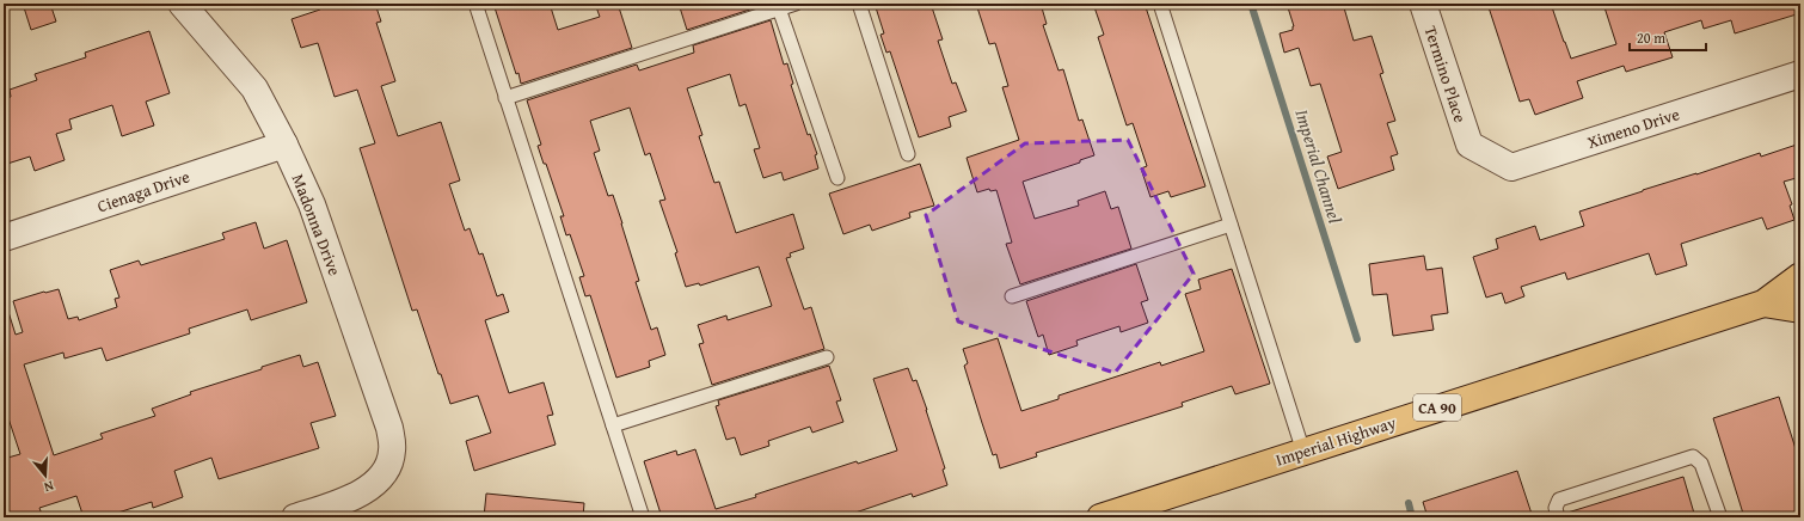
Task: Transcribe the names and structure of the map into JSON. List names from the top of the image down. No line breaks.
{"streets":{"main road":["CA 90","Imperial Highway"],"street":["Termino Place","Ximeno Drive","Cienaga Drive","Madonna Drive"]},"crossings":[["Termino Place","Ximeno Drive"],["Cienaga Drive","Madonna Drive"]],"water":["Imperial Channel"],"scale_bar":"20 m","north":"bottom"}
